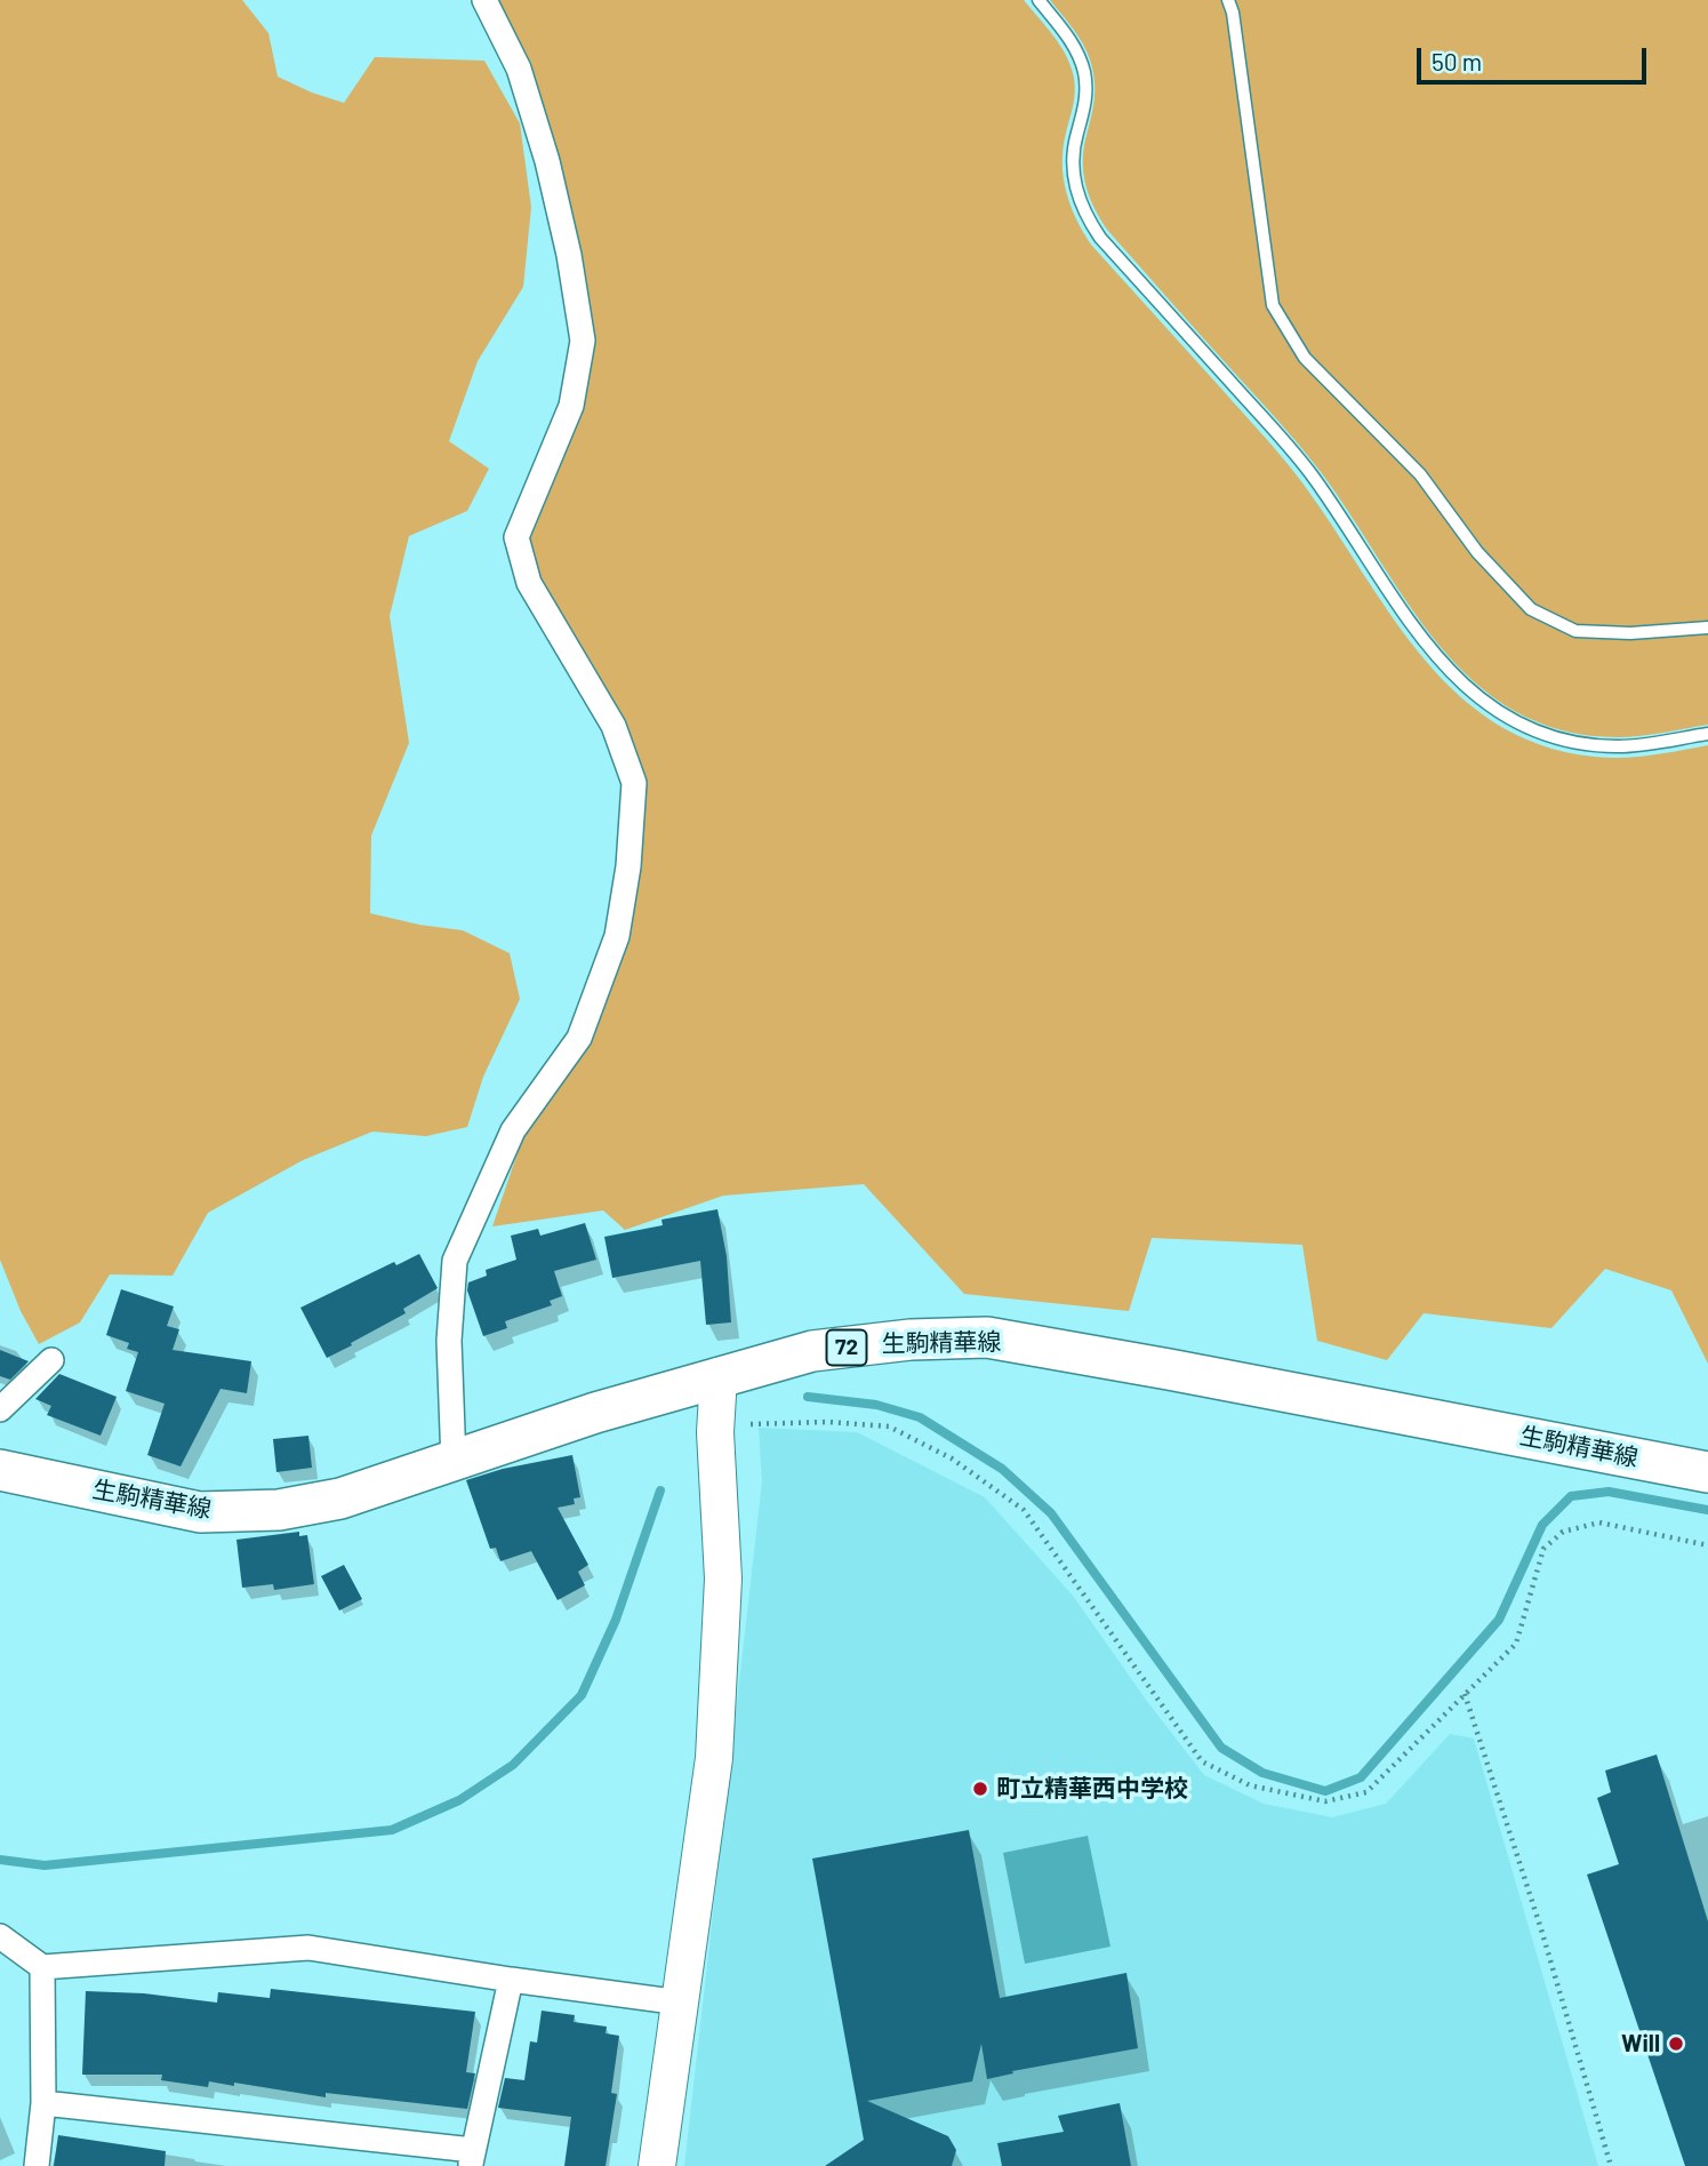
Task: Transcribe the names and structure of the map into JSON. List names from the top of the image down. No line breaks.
{"streets":{"main road":["生駒精華線","72"]},"places":["町立精華西中学校","Will"],"scale_bar":"50 m"}
